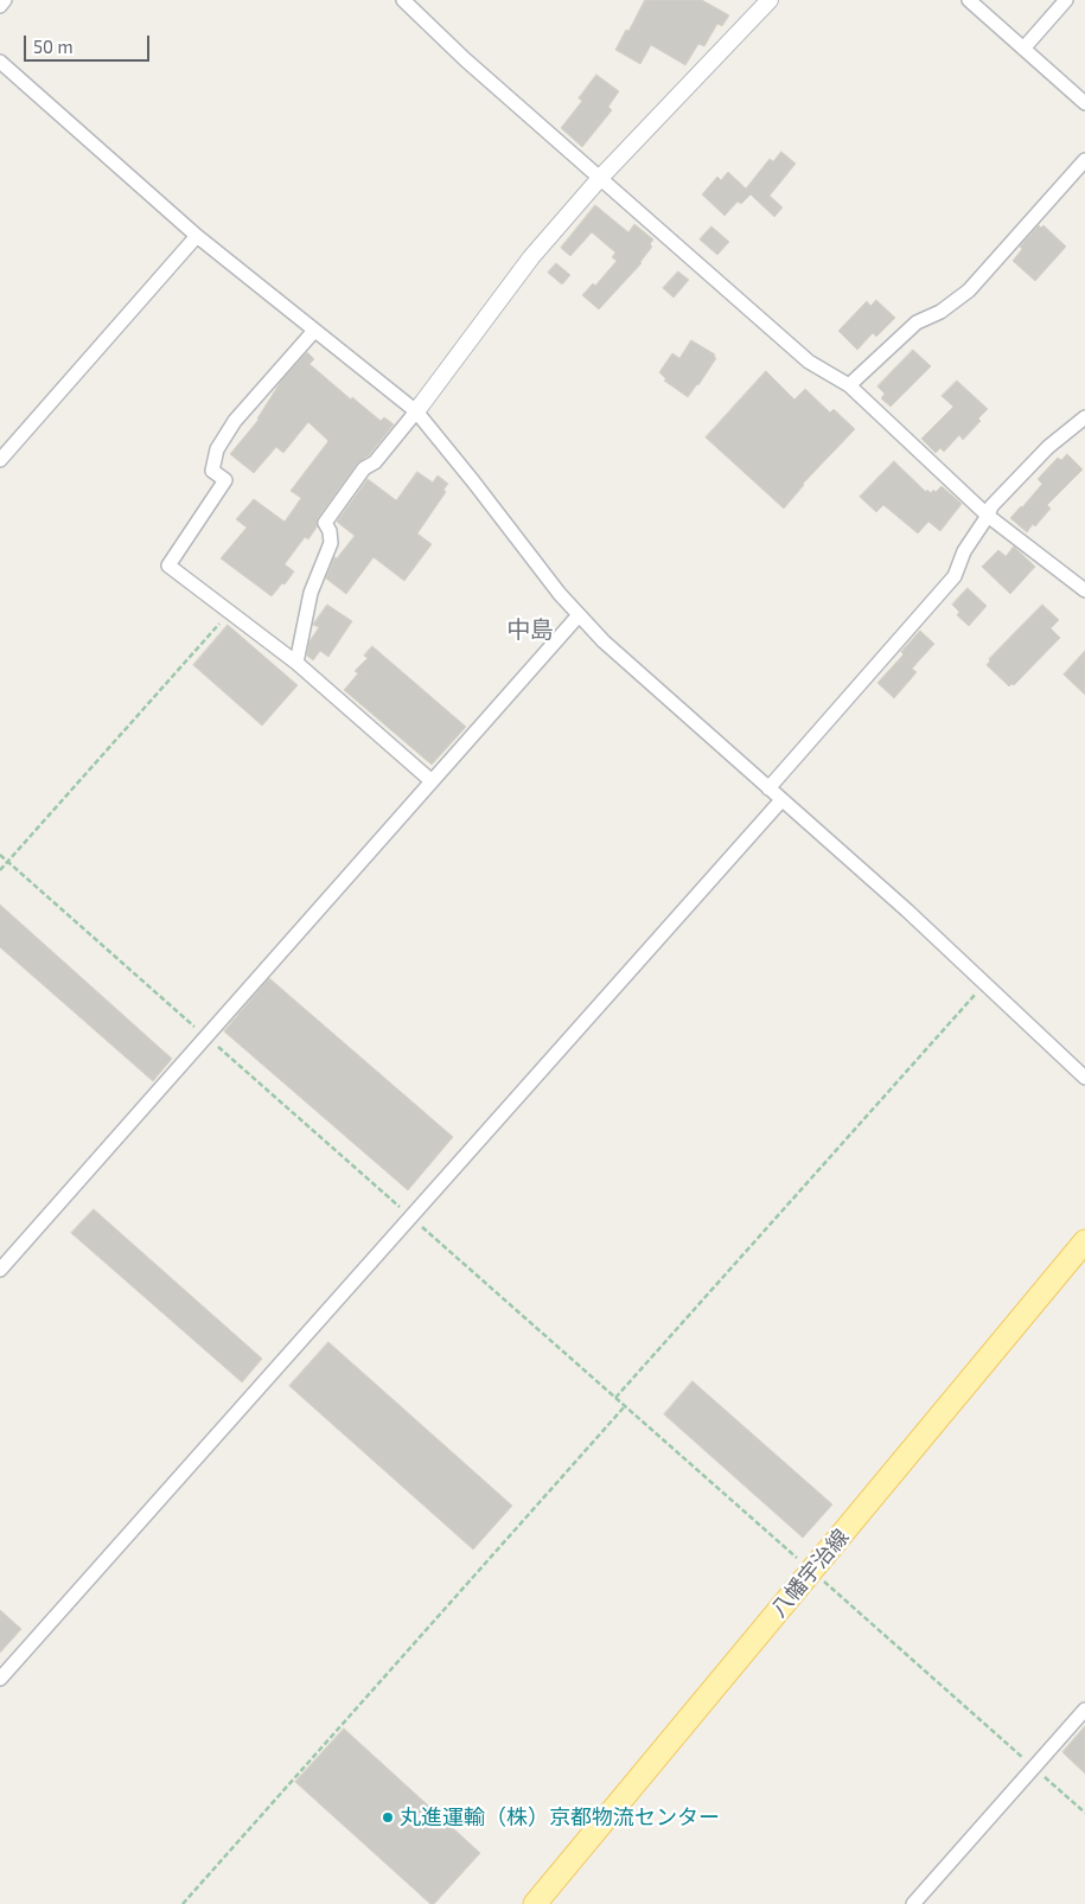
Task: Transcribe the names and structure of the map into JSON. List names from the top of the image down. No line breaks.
{"streets":{"main road":["八幡宇治線"]},"districts":["中島"],"places":["丸進運輸（株）京都物流センター"],"scale_bar":"50 m"}
